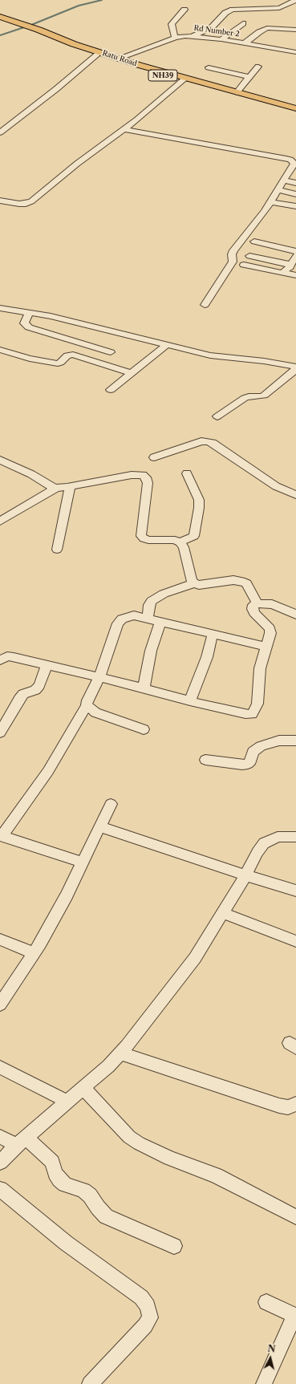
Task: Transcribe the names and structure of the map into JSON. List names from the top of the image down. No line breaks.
{"streets":{"main road":["Ratu Road","NH39"],"street":["Rd Number 2"]},"crossings":[["Rd Number 2","Ratu Road"]],"north":"top"}
